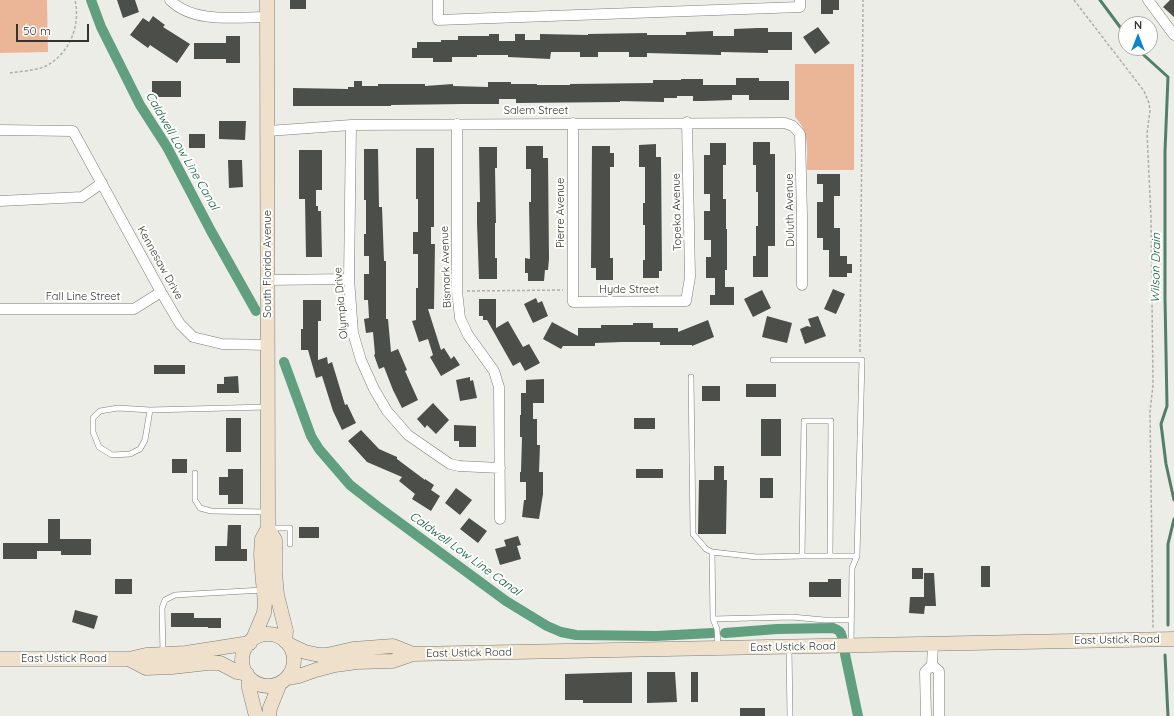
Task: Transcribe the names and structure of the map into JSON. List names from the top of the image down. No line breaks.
{"streets":{"main road":["South Florida Avenue","East Ustick Road"],"street":["Salem Street","Duluth Avenue","Topeka Avenue","Pierre Avenue","Kennesaw Drive","Bismark Avenue","Hyde Street","Fall Line Street","Olympia Drive"]},"crossings":[["Salem Street","Duluth Avenue"],["Salem Street","Topeka Avenue"],["Salem Street","Pierre Avenue"],["Salem Street","South Florida Avenue"],["Salem Street","Bismark Avenue"],["Salem Street","Olympia Drive"],["Topeka Avenue","Hyde Street"],["Pierre Avenue","Hyde Street"],["Kennesaw Drive","South Florida Avenue"],["Kennesaw Drive","Fall Line Street"],["South Florida Avenue","East Ustick Road"],["Bismark Avenue","Olympia Drive"]],"water":["Caldwell Low Line Canal","Wilson Drain"],"scale_bar":"50 m","north":"top"}
